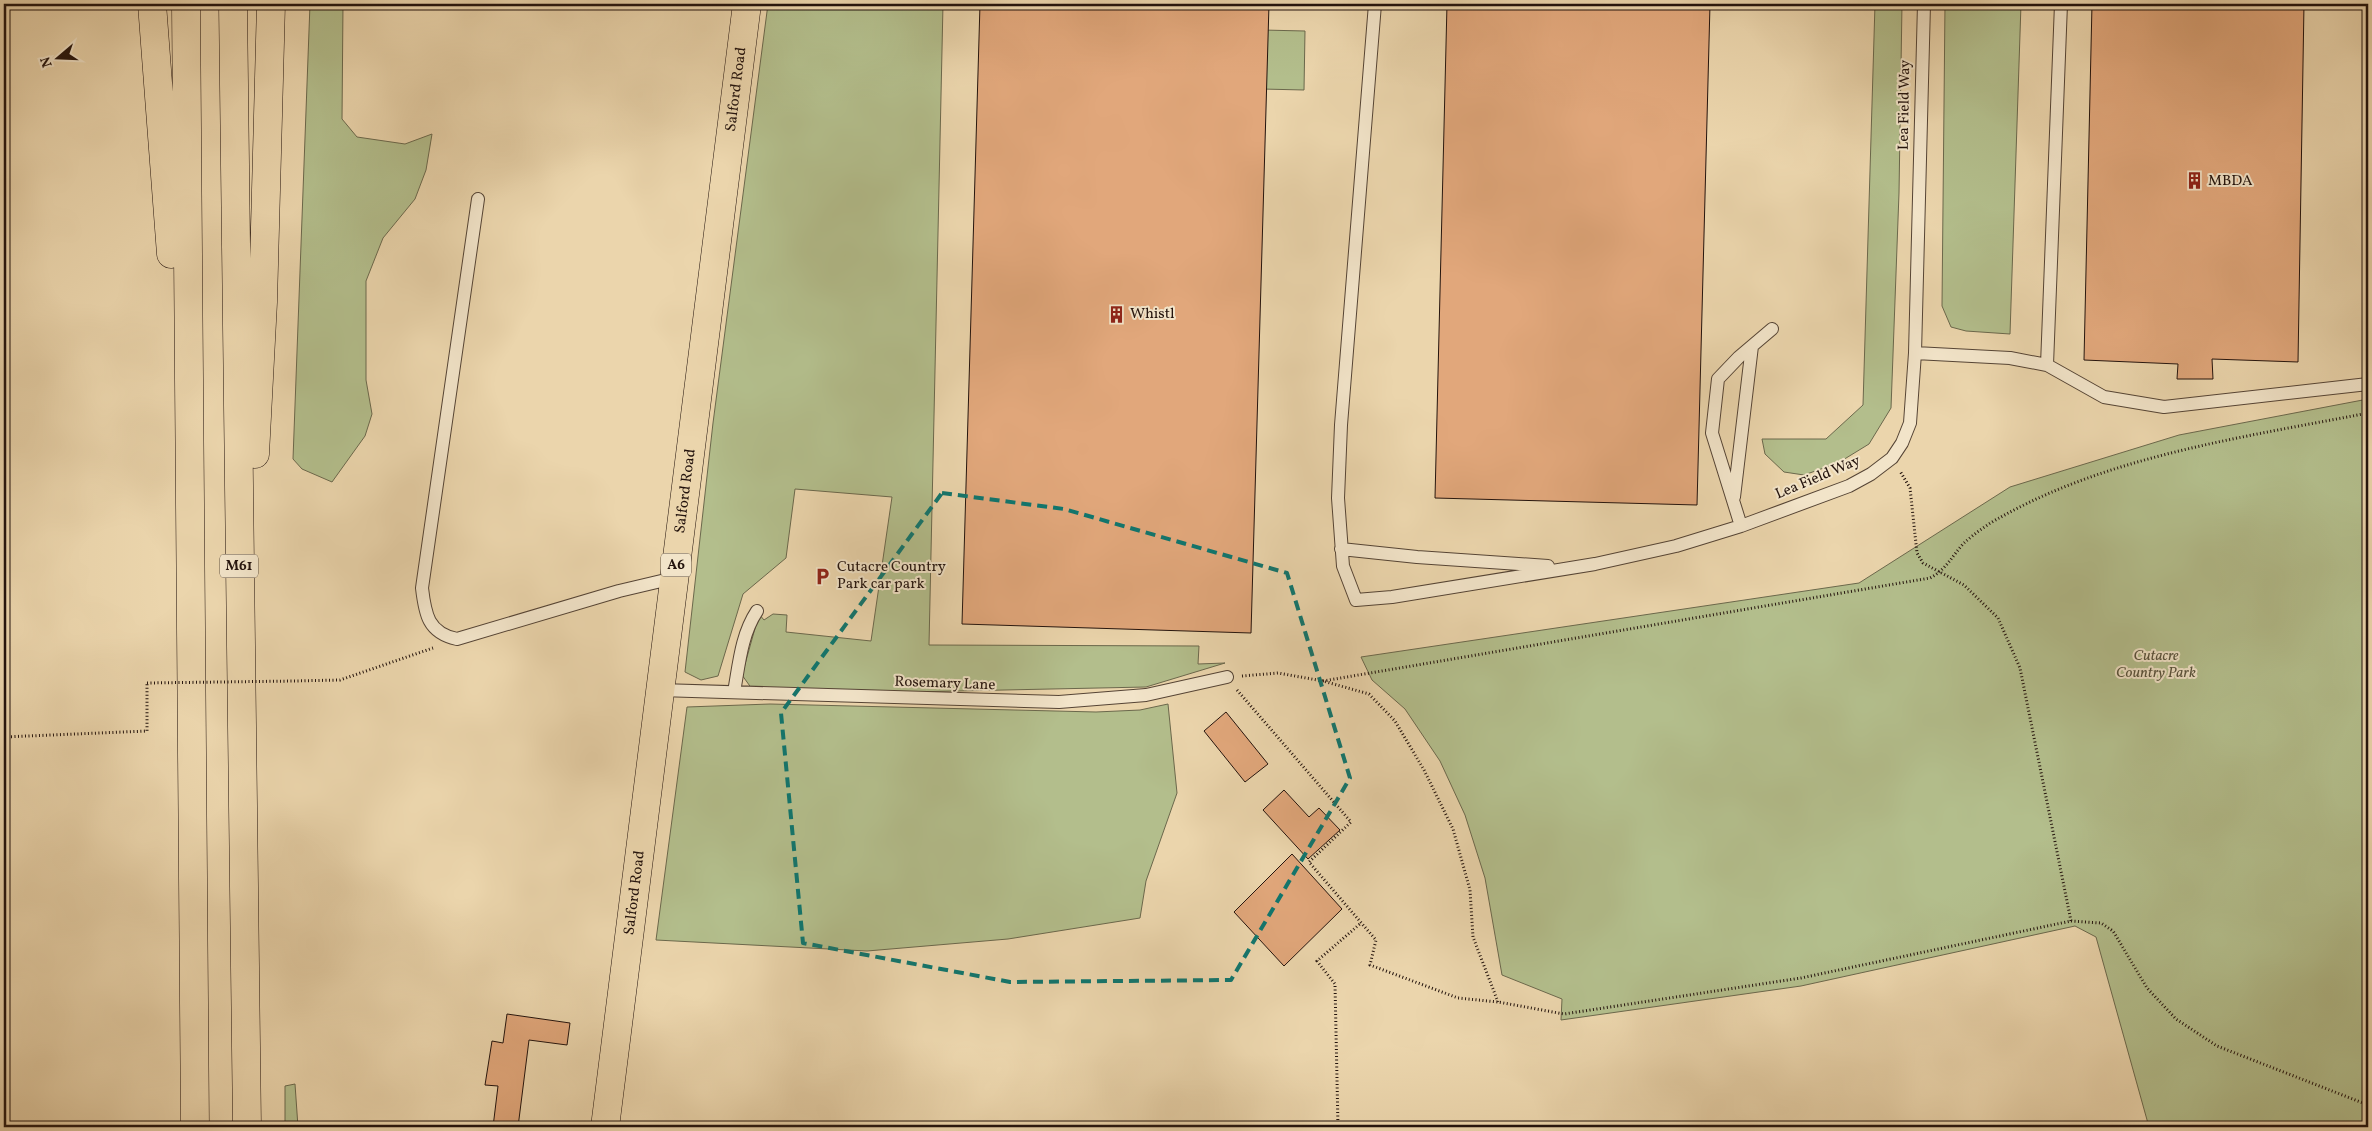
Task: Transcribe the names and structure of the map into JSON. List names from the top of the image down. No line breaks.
{"streets":{"main road":["Salford Road","A6","M61"],"lane":["Lea Field Way","Rosemary Lane"]},"crossings":[["Salford Road","Rosemary Lane"]],"parks":["Cutacre Country Park"],"places":{"building":["MBDA","Whistl"],"parking":["Cutacre Country Park car park"]},"north":"left"}
